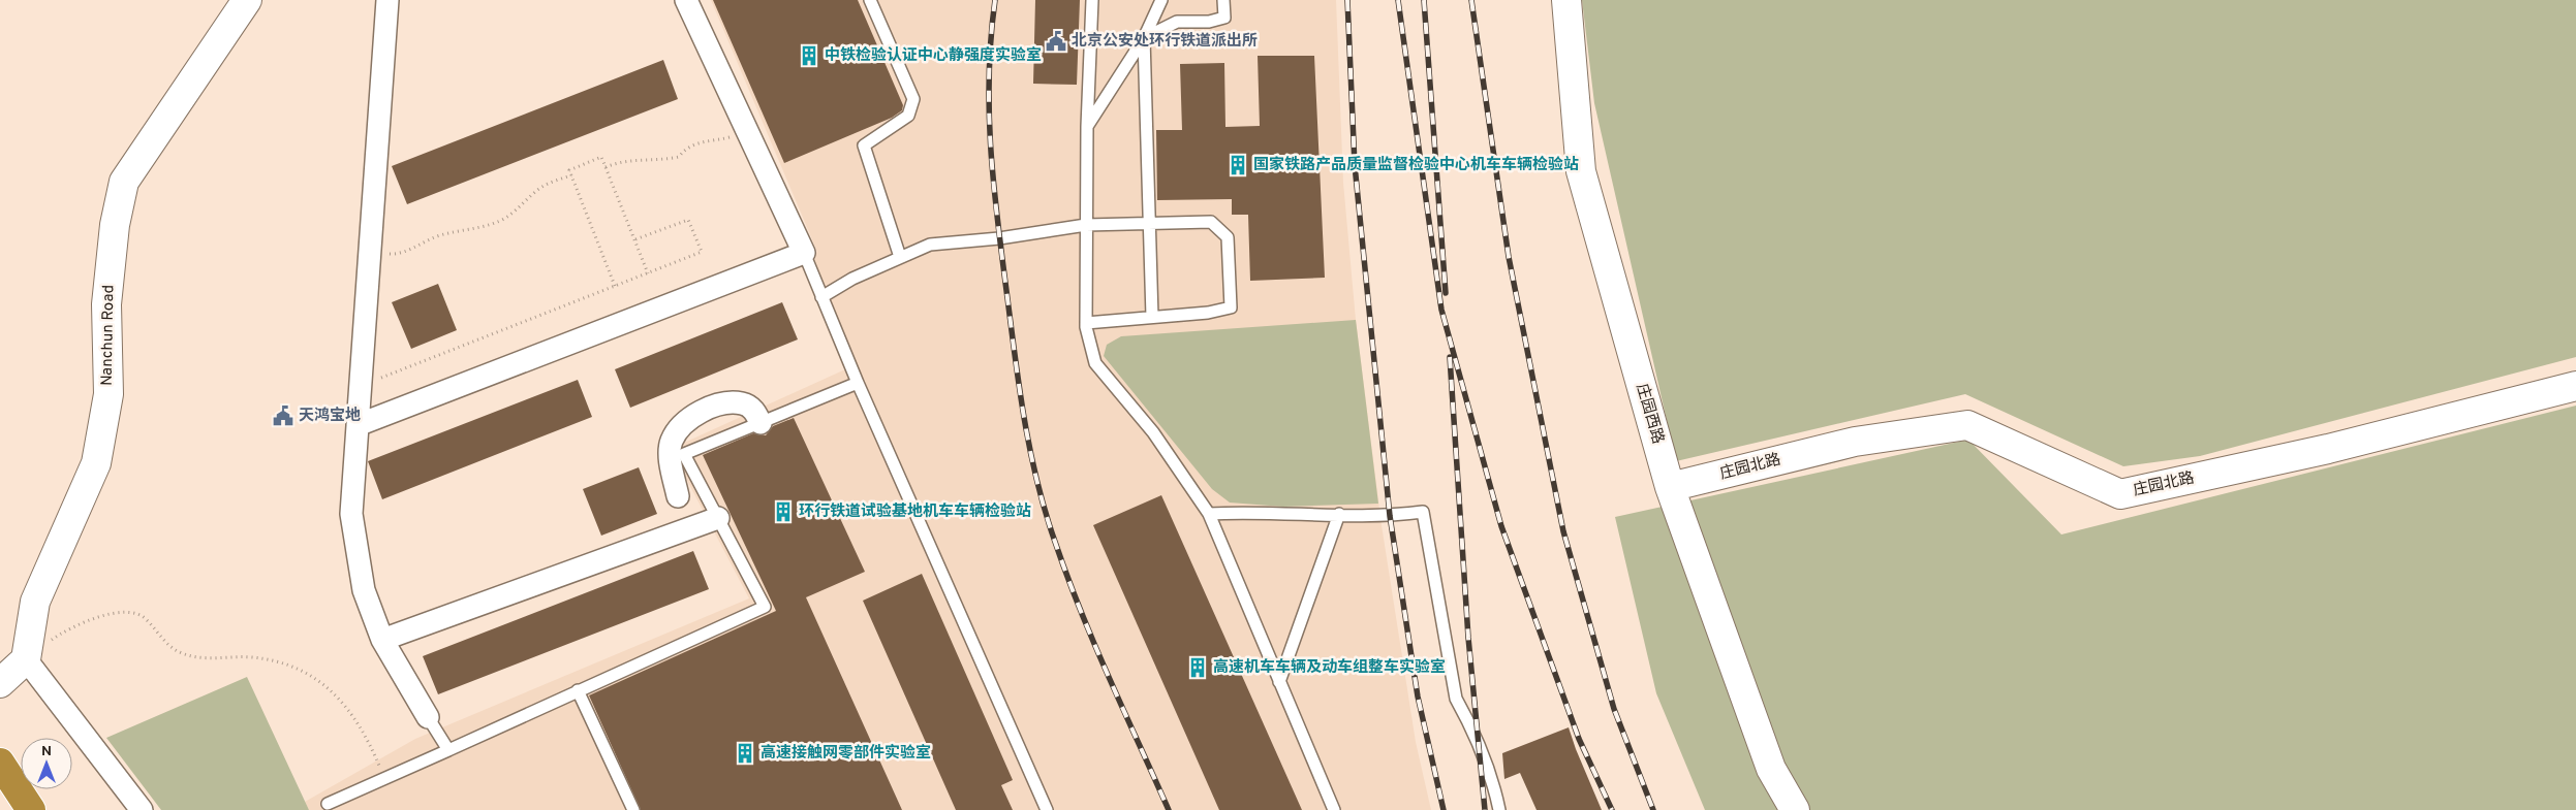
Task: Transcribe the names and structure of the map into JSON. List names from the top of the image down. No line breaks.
{"streets":{"street":["Nanchun Road","庄园西路","庄园北路"]},"crossings":[["庄园西路","庄园北路"]],"places":{"public building":["北京公安处环行铁道派出所","天鸿宝地"],"building":["中铁检验认证中心静强度实验室","国家铁路产品质量监督检验中心机车车辆检验站","环行铁道试验基地机车车辆检验站","高速机车车辆及动车组整车实验室","高速接触网零部件实验室"]},"north":"top"}
